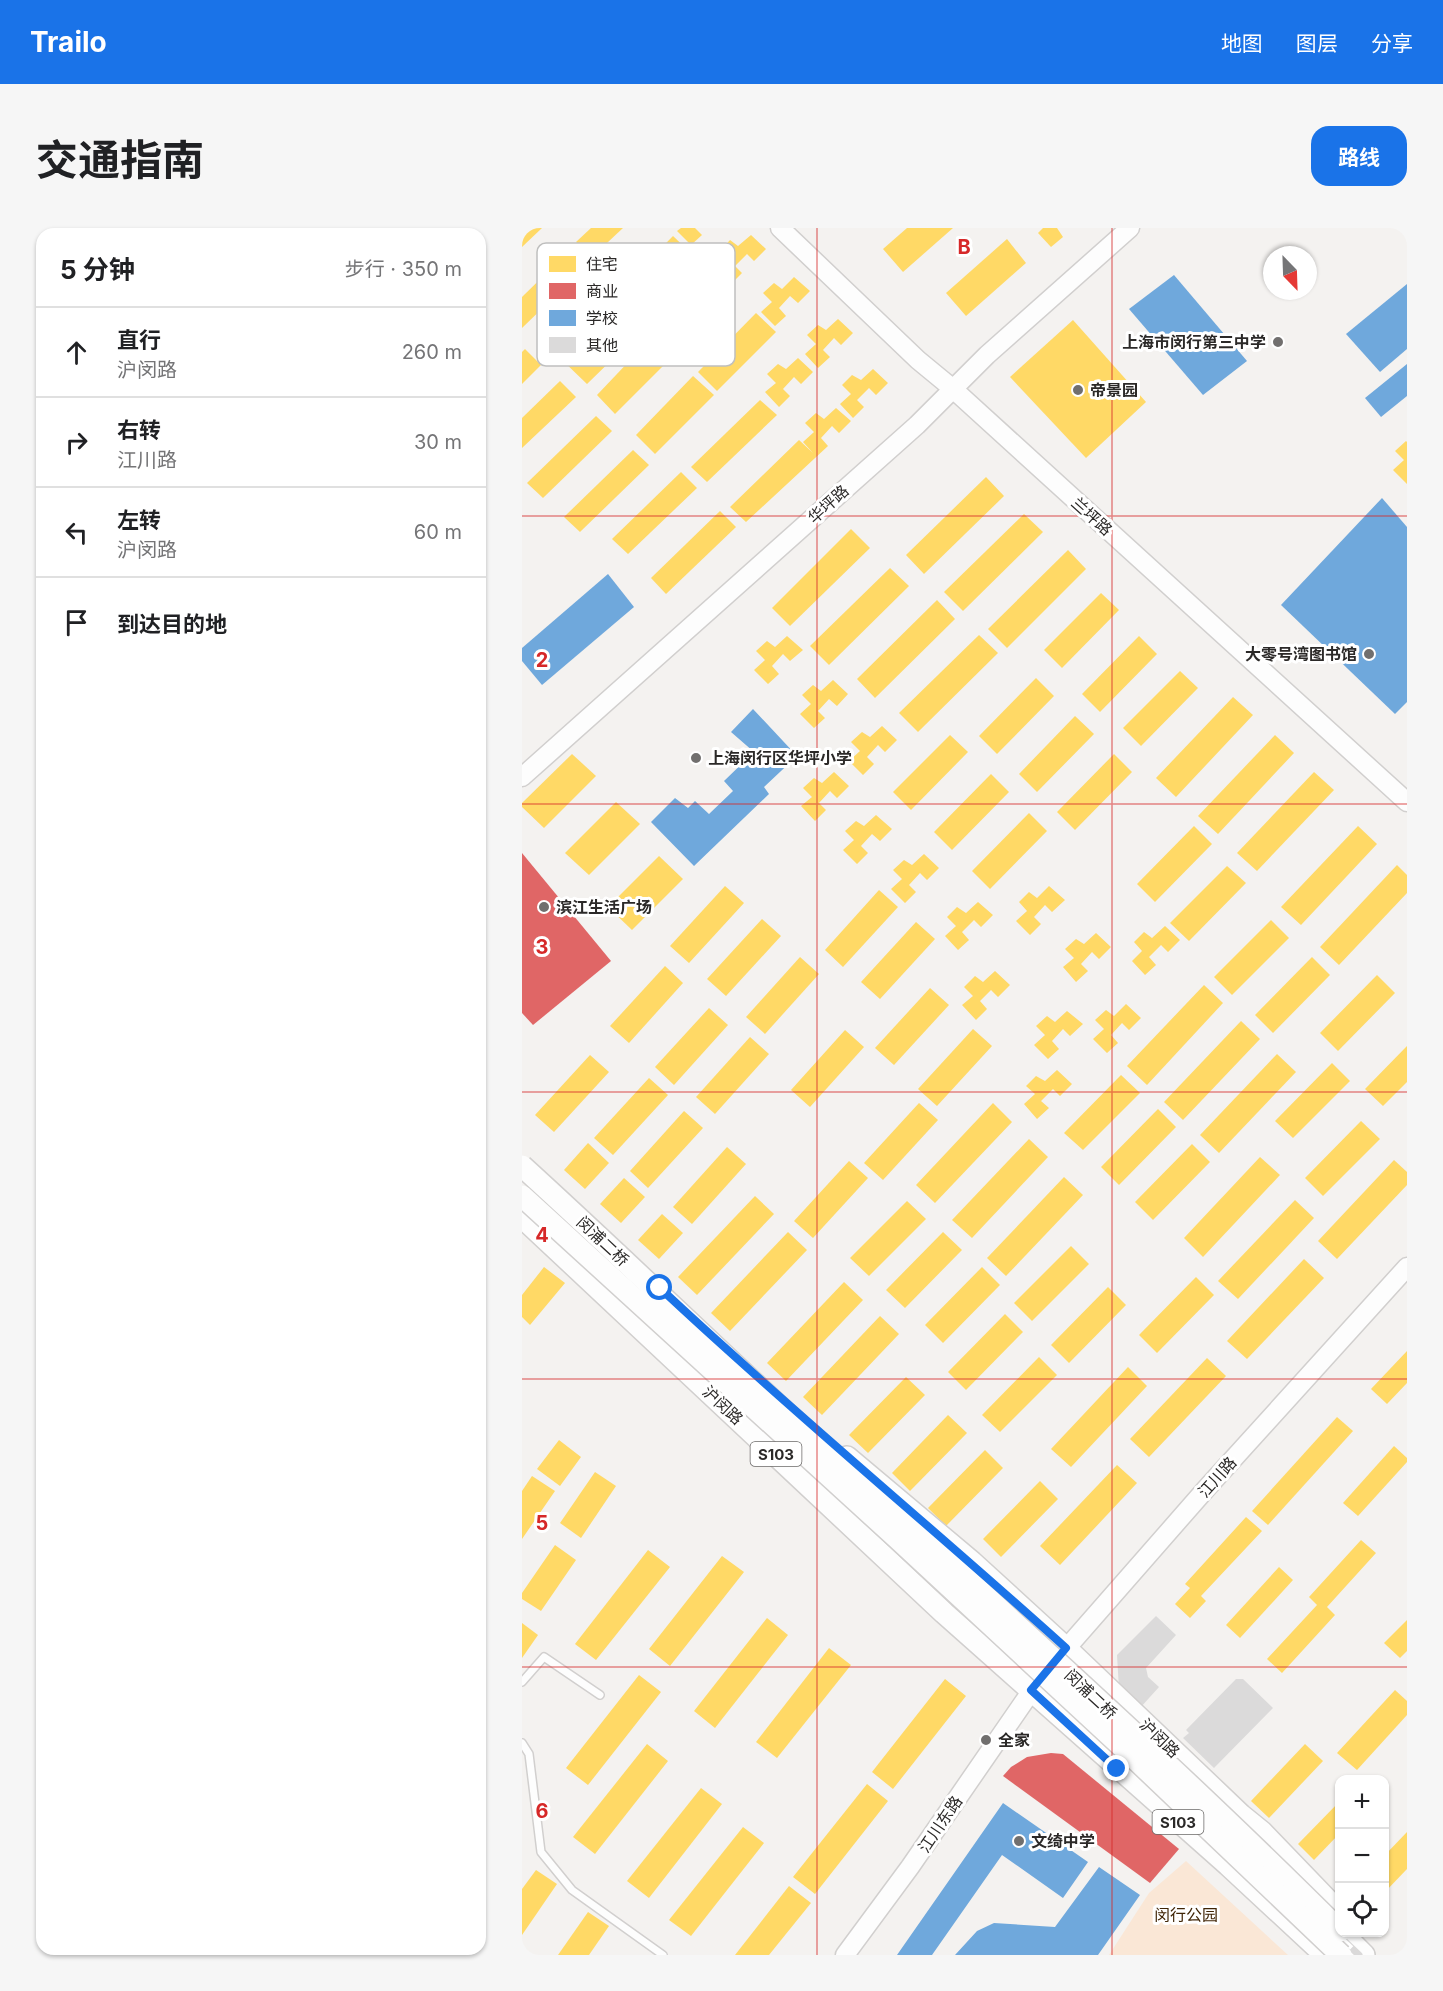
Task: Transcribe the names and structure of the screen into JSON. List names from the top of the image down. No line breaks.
{"streets":{"main road":["闵浦二桥","沪闵路","S103"],"street":["华坪路","兰坪路","江川路","江川东路"]},"crossings":[["华坪路","兰坪路"],["沪闵路","江川路"],["沪闵路","江川东路"],["江川路","江川东路"]],"parks":["闵行公园"],"places":["上海市闵行第三中学","帝景园","大零号湾图书馆","上海闵行区华坪小学","滨江生活广场","全家","文绮中学"],"legend":["住宅","商业","学校","其他"],"north":"bottom right","page":{"header":"Trailo","nav":["地图","图层","分享"],"title":"交通指南","buttons":"路线","heading":["5 分钟","步行 · 350 m"],"list":[["直行","沪闵路","260 m"],["右转","江川路","30 m"],["左转","沪闵路","60 m"],"到达目的地"],"map_buttons":["+","−"]},"grid":{"columns":["B"],"rows":["2","3","4","5","6"]}}
